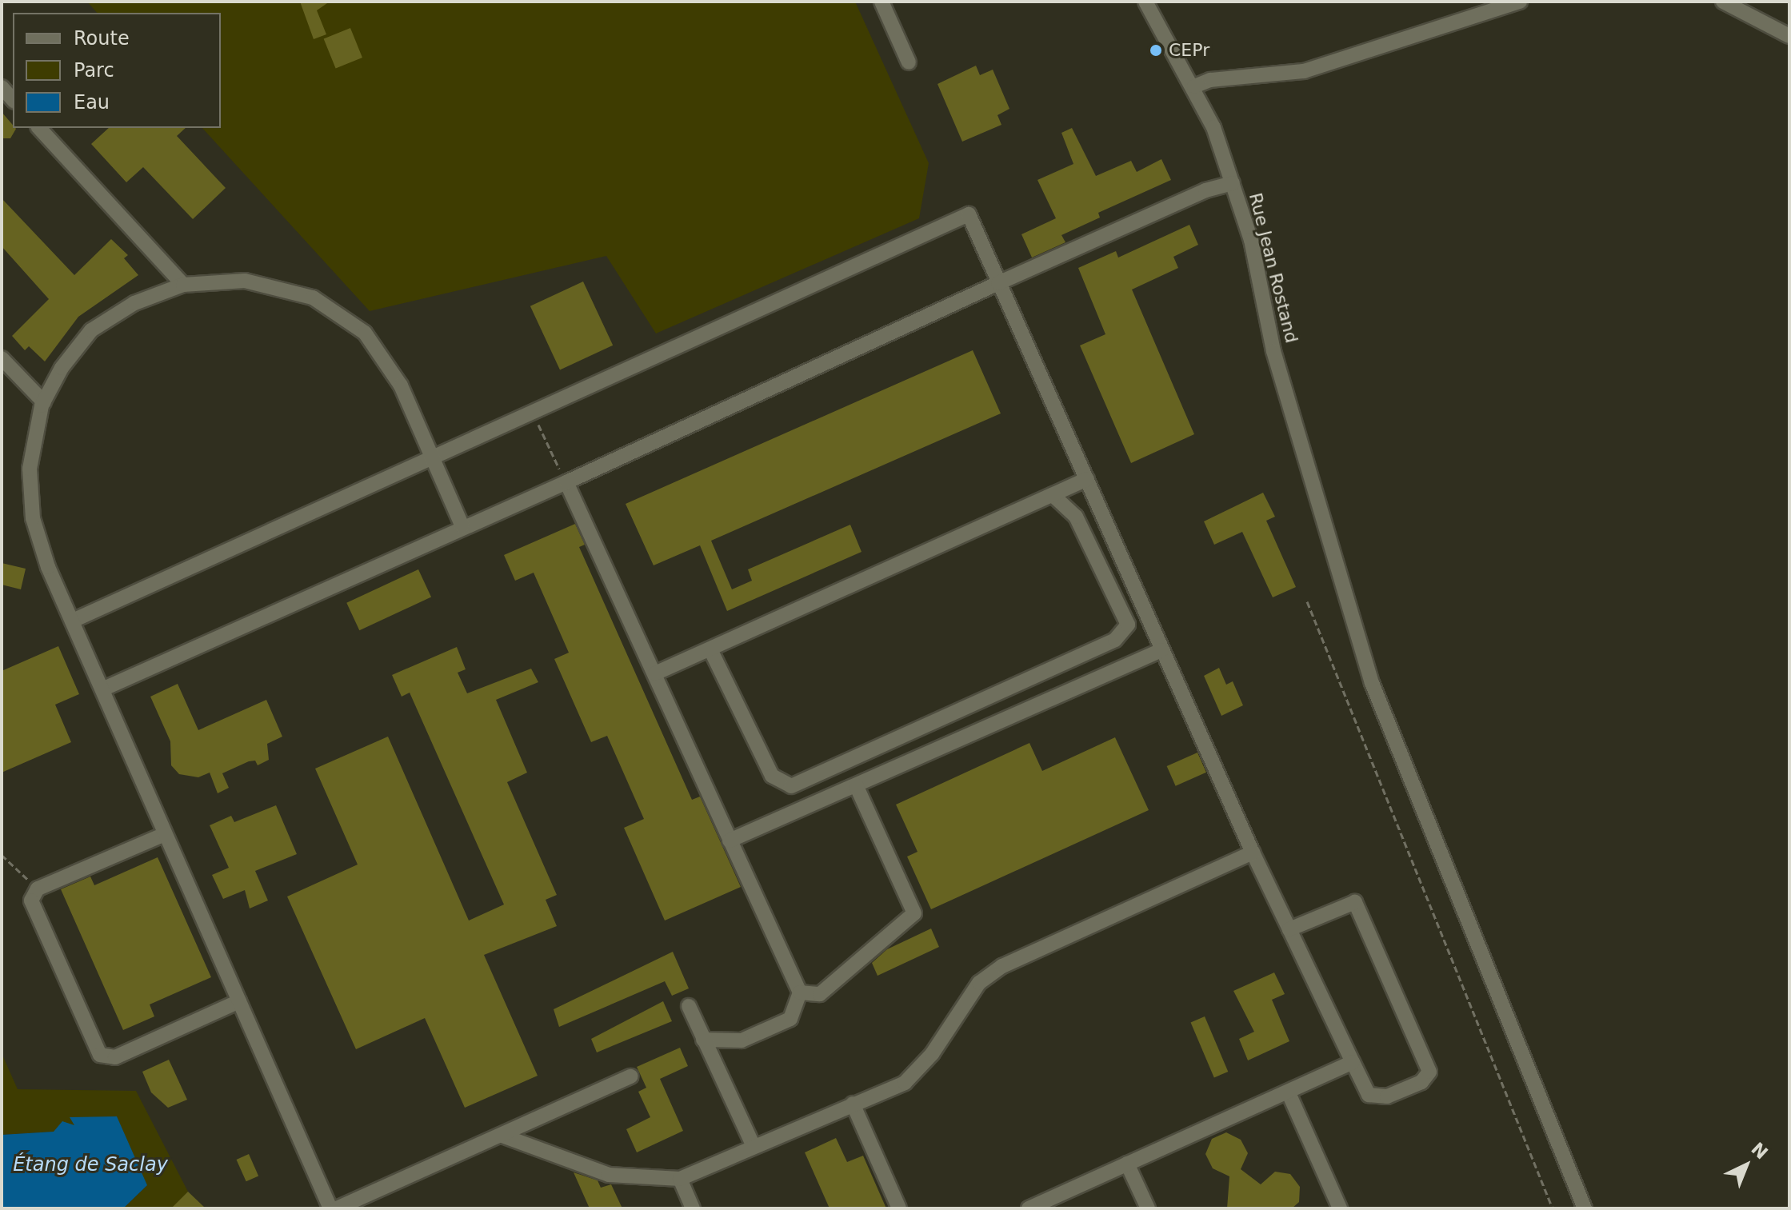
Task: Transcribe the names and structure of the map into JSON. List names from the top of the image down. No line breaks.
{"streets":{"street":["Rue Jean Rostand"]},"water":["Étang de Saclay"],"places":["CEPr"],"legend":["Route","Parc","Eau"],"north":"top right"}
